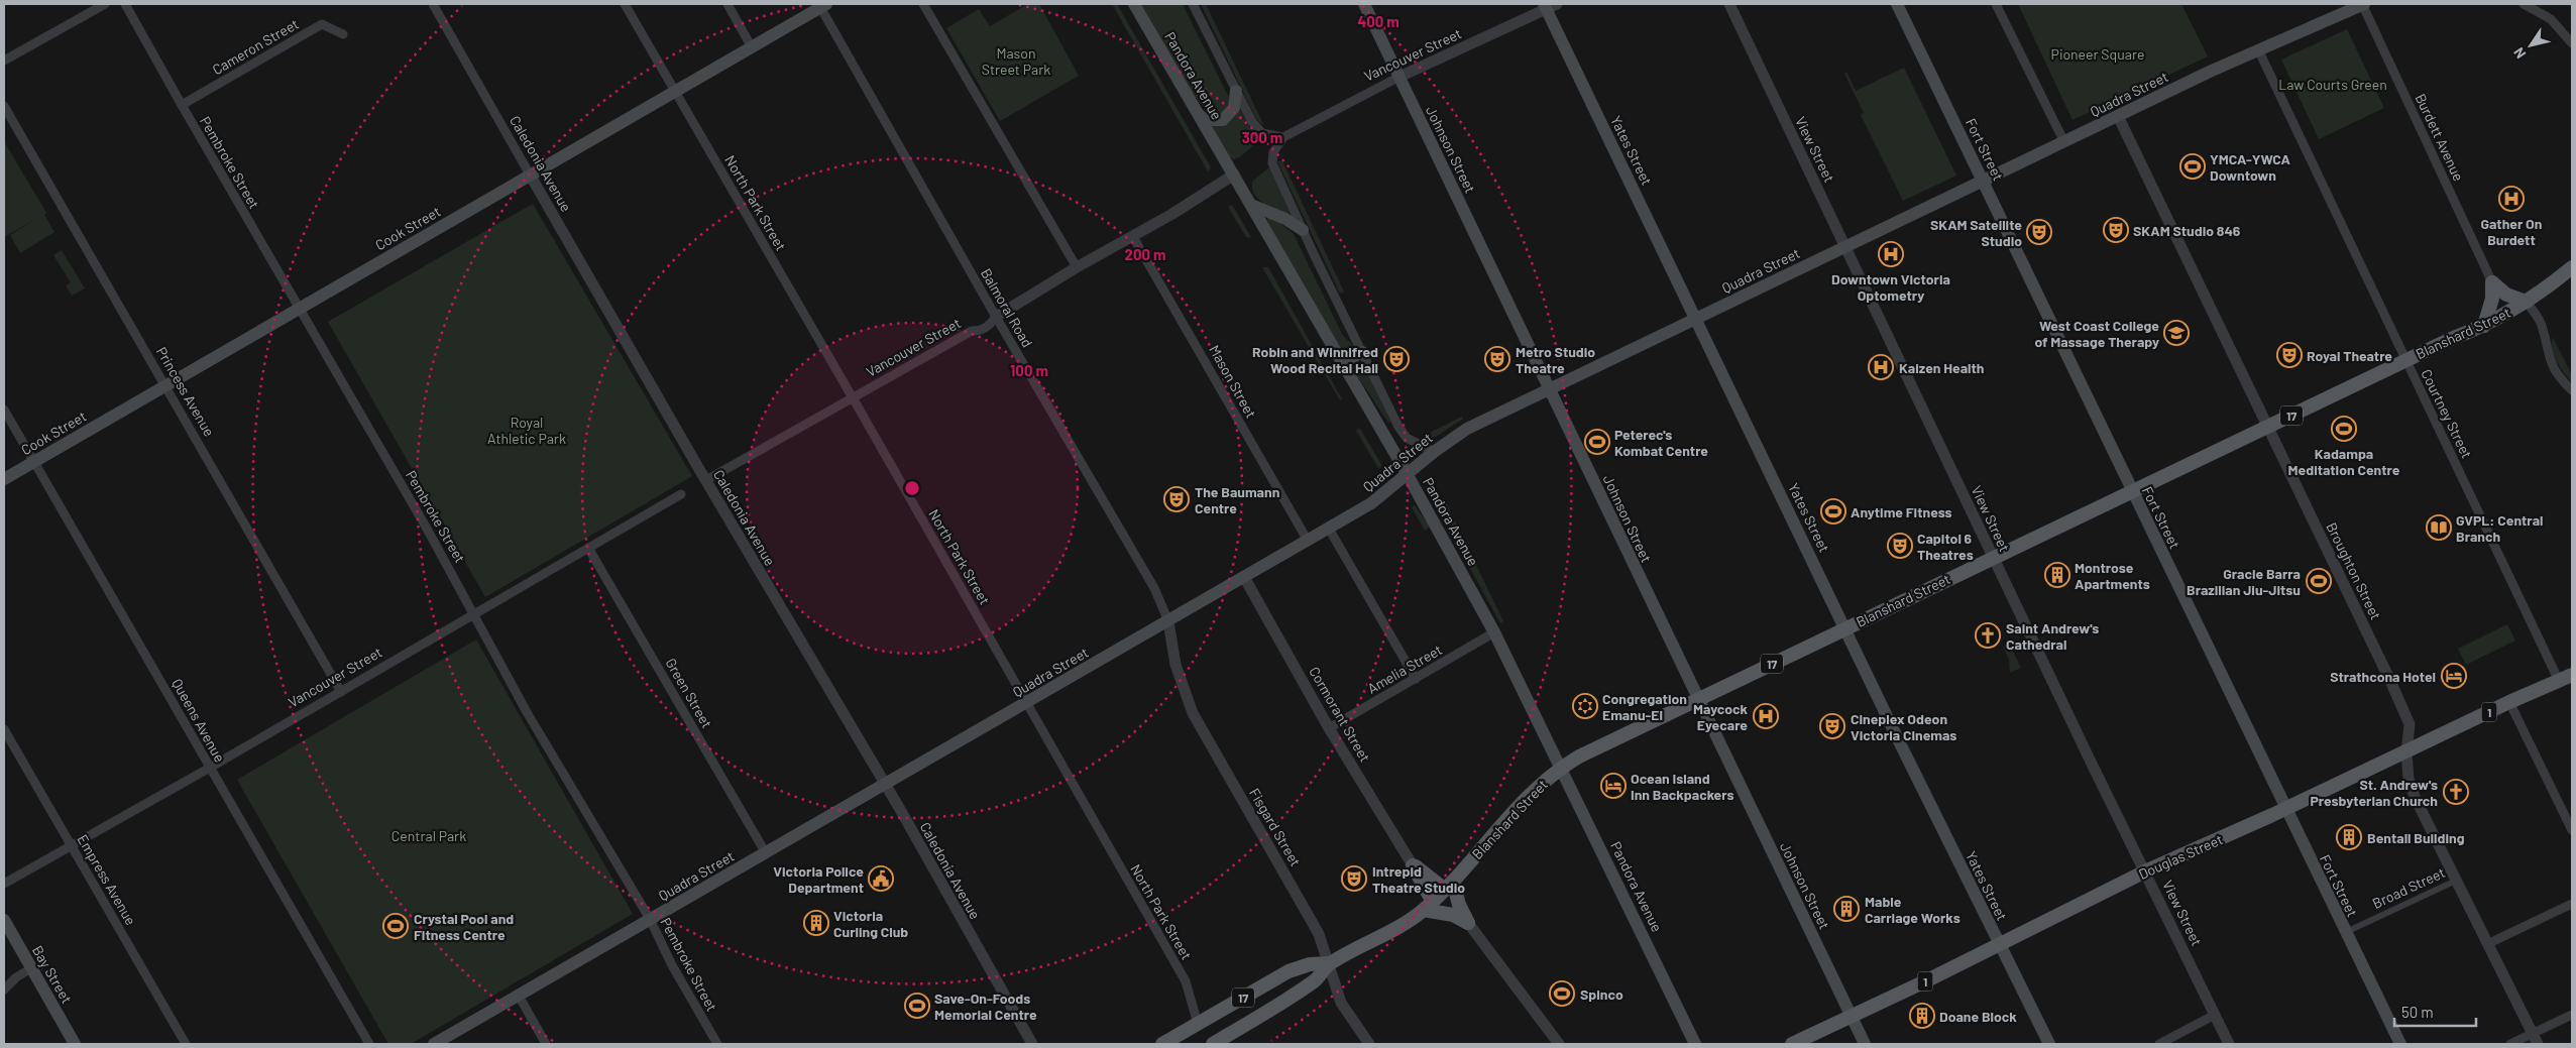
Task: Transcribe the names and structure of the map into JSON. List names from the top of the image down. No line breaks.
{"streets":{"main road":["Pandora Avenue","Quadra Street","Johnson Street","Fort Street","Yates Street","Cook Street","Blanshard Street","17","1","Douglas Street","Bay Street"],"street":["Cameron Street","Vancouver Street","Burdett Avenue","View Street","Pembroke Street","Caledonia Avenue","North Park Street","Balmoral Road","Mason Street","Princess Avenue","Courtney Street","Broughton Street","Amelia Street","Green Street","Cormorant Street","Queens Avenue","Fisgard Street","Empress Avenue","Broad Street"]},"crossings":[["Cameron Street","Pembroke Street"],["Vancouver Street","Pandora Avenue"],["Vancouver Street","Johnson Street"],["Vancouver Street","Yates Street"],["Vancouver Street","Pembroke Street"],["Vancouver Street","Caledonia Avenue"],["Vancouver Street","North Park Street"],["Vancouver Street","Balmoral Road"],["Vancouver Street","Mason Street"],["Vancouver Street","Princess Avenue"],["Vancouver Street","Green Street"],["Vancouver Street","Queens Avenue"],["Vancouver Street","Empress Avenue"],["Pandora Avenue","Quadra Street"],["Pandora Avenue","Blanshard Street"],["Pandora Avenue","Amelia Street"],["Quadra Street","Burdett Avenue"],["Quadra Street","Johnson Street"],["Quadra Street","View Street"],["Quadra Street","Fort Street"],["Quadra Street","Yates Street"],["Quadra Street","Pembroke Street"],["Quadra Street","Caledonia Avenue"],["Quadra Street","North Park Street"],["Quadra Street","Balmoral Road"],["Quadra Street","Mason Street"],["Quadra Street","Courtney Street"],["Quadra Street","Broughton Street"],["Quadra Street","Green Street"],["Quadra Street","Cormorant Street"],["Quadra Street","Fisgard Street"],["Johnson Street","Blanshard Street"],["Johnson Street","Douglas Street"],["View Street","Blanshard Street"],["View Street","Douglas Street"],["Fort Street","Blanshard Street"],["Fort Street","Douglas Street"],["Fort Street","Broad Street"],["Yates Street","Blanshard Street"],["Yates Street","Douglas Street"],["Pembroke Street","Cook Street"],["Caledonia Avenue","Cook Street"],["North Park Street","Cook Street"],["North Park Street","Blanshard Street"],["Cook Street","Balmoral Road"],["Cook Street","Princess Avenue"],["Cook Street","Queens Avenue"],["Balmoral Road","Fisgard Street"],["Blanshard Street","Courtney Street"],["Blanshard Street","Broughton Street"],["Blanshard Street","Fisgard Street"],["Courtney Street","Douglas Street"],["Broughton Street","Douglas Street"],["Broughton Street","Broad Street"],["Amelia Street","Cormorant Street"]],"parks":["Mason Street Park","Pioneer Square","Law Courts Green","Royal Athletic Park","Central Park"],"places":{"sports":["YMCA-YWCA Downtown","Kadampa Meditation Centre","Peterec's Kombat Centre","Anytime Fitness","Gracie Barra Brazilian Jiu-Jitsu","Crystal Pool and Fitness Centre","Spinco","Save-On-Foods Memorial Centre"],"hospital":["Gather On Burdett","Downtown Victoria Optometry","Kaizen Health","Maycock Eyecare"],"theatre":["SKAM Studio 846","SKAM Satellite Studio","Royal Theatre","Robin and Winnifred Wood Recital Hall","Metro Studio Theatre","The Baumann Centre","Capitol 6 Theatres","Cineplex Odeon Victoria Cinemas","Intrepid Theatre Studio"],"school or university":["West Coast College of Massage Therapy"],"library":["GVPL: Central Branch"],"building":["Montrose Apartments","Bentall Building","Mable Carriage Works","Victoria Curling Club","Doane Block"],"church":["Saint Andrew's Cathedral","St. Andrew's Presbyterian Church"],"hotel":["Strathcona Hotel","Ocean Island Inn Backpackers"],"synagogue":["Congregation Emanu-El"],"public building":["Victoria Police Department"]},"scale_bar":"50 m","north":"bottom left","rings":["400 m","300 m","200 m","100 m"]}
